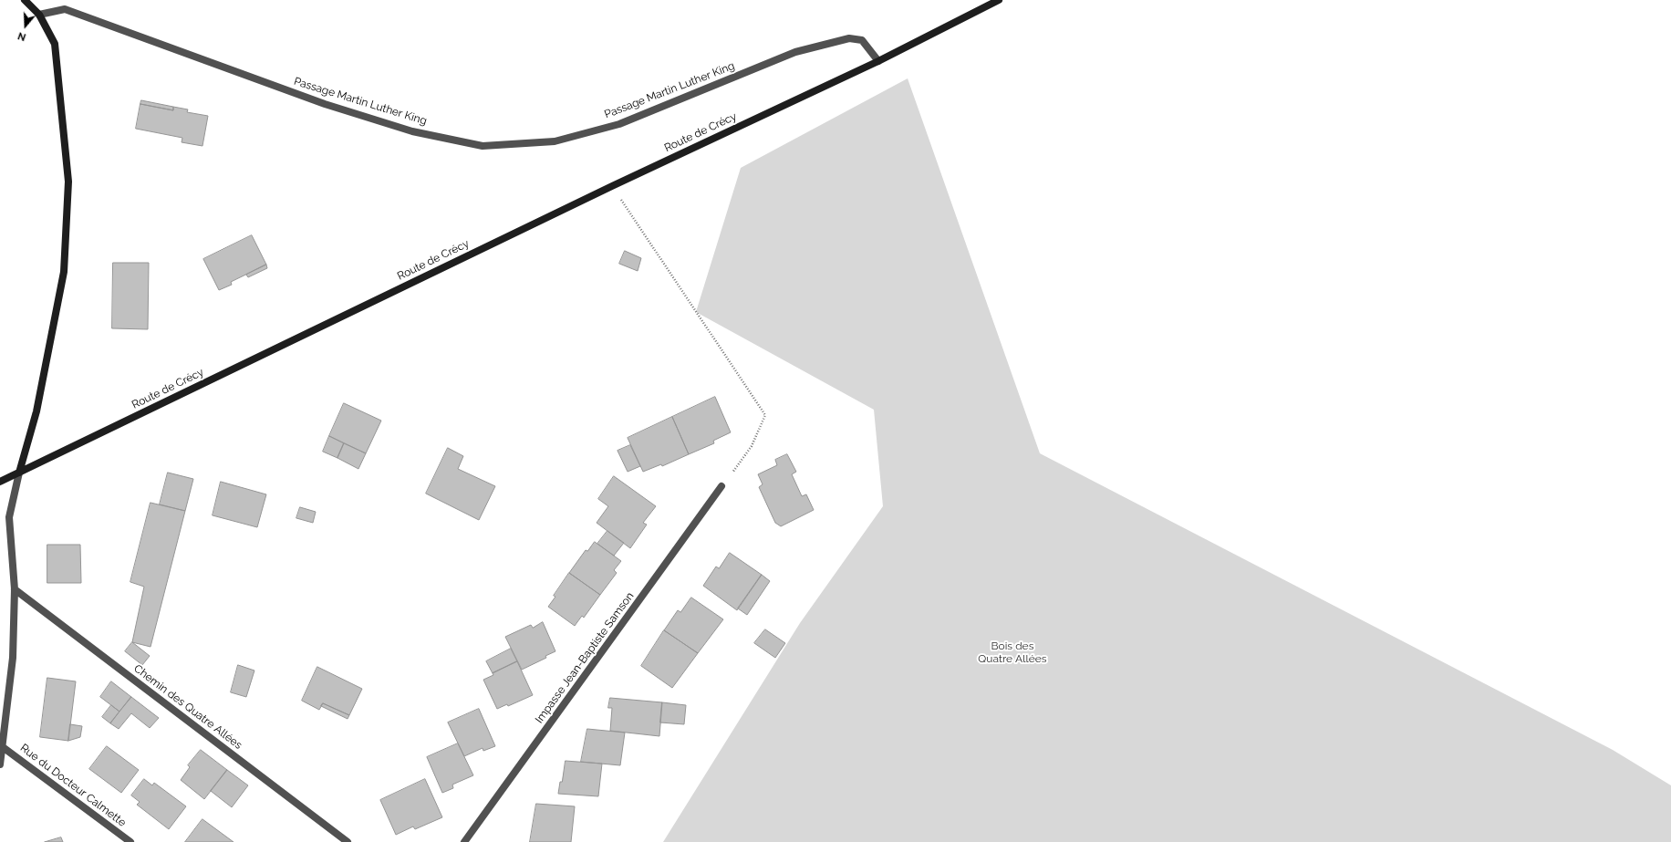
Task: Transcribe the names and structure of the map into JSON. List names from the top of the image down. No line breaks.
{"streets":{"main road":["Route de Crécy"],"street":["Passage Martin Luther King","Impasse Jean-Baptiste Samson","Chemin des Quatre Allées","Rue du Docteur Calmette"]},"crossings":[["Passage Martin Luther King","Route de Crécy"]],"parks":["Bois des Quatre Allées"],"north":"bottom"}
